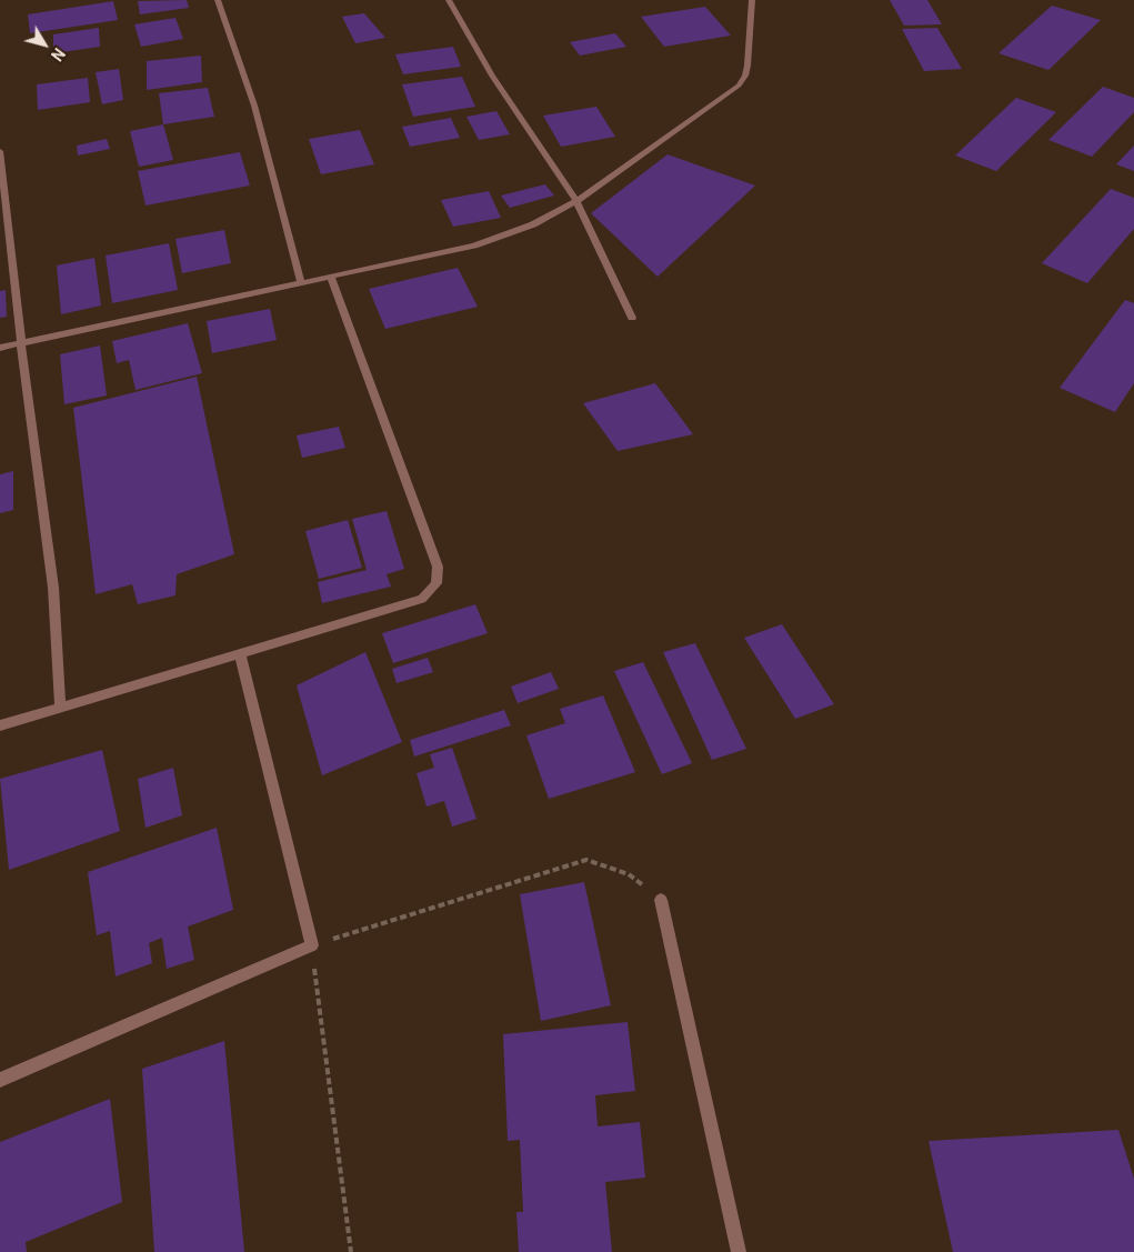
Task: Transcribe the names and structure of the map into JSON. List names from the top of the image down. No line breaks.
{"north":"bottom right"}
